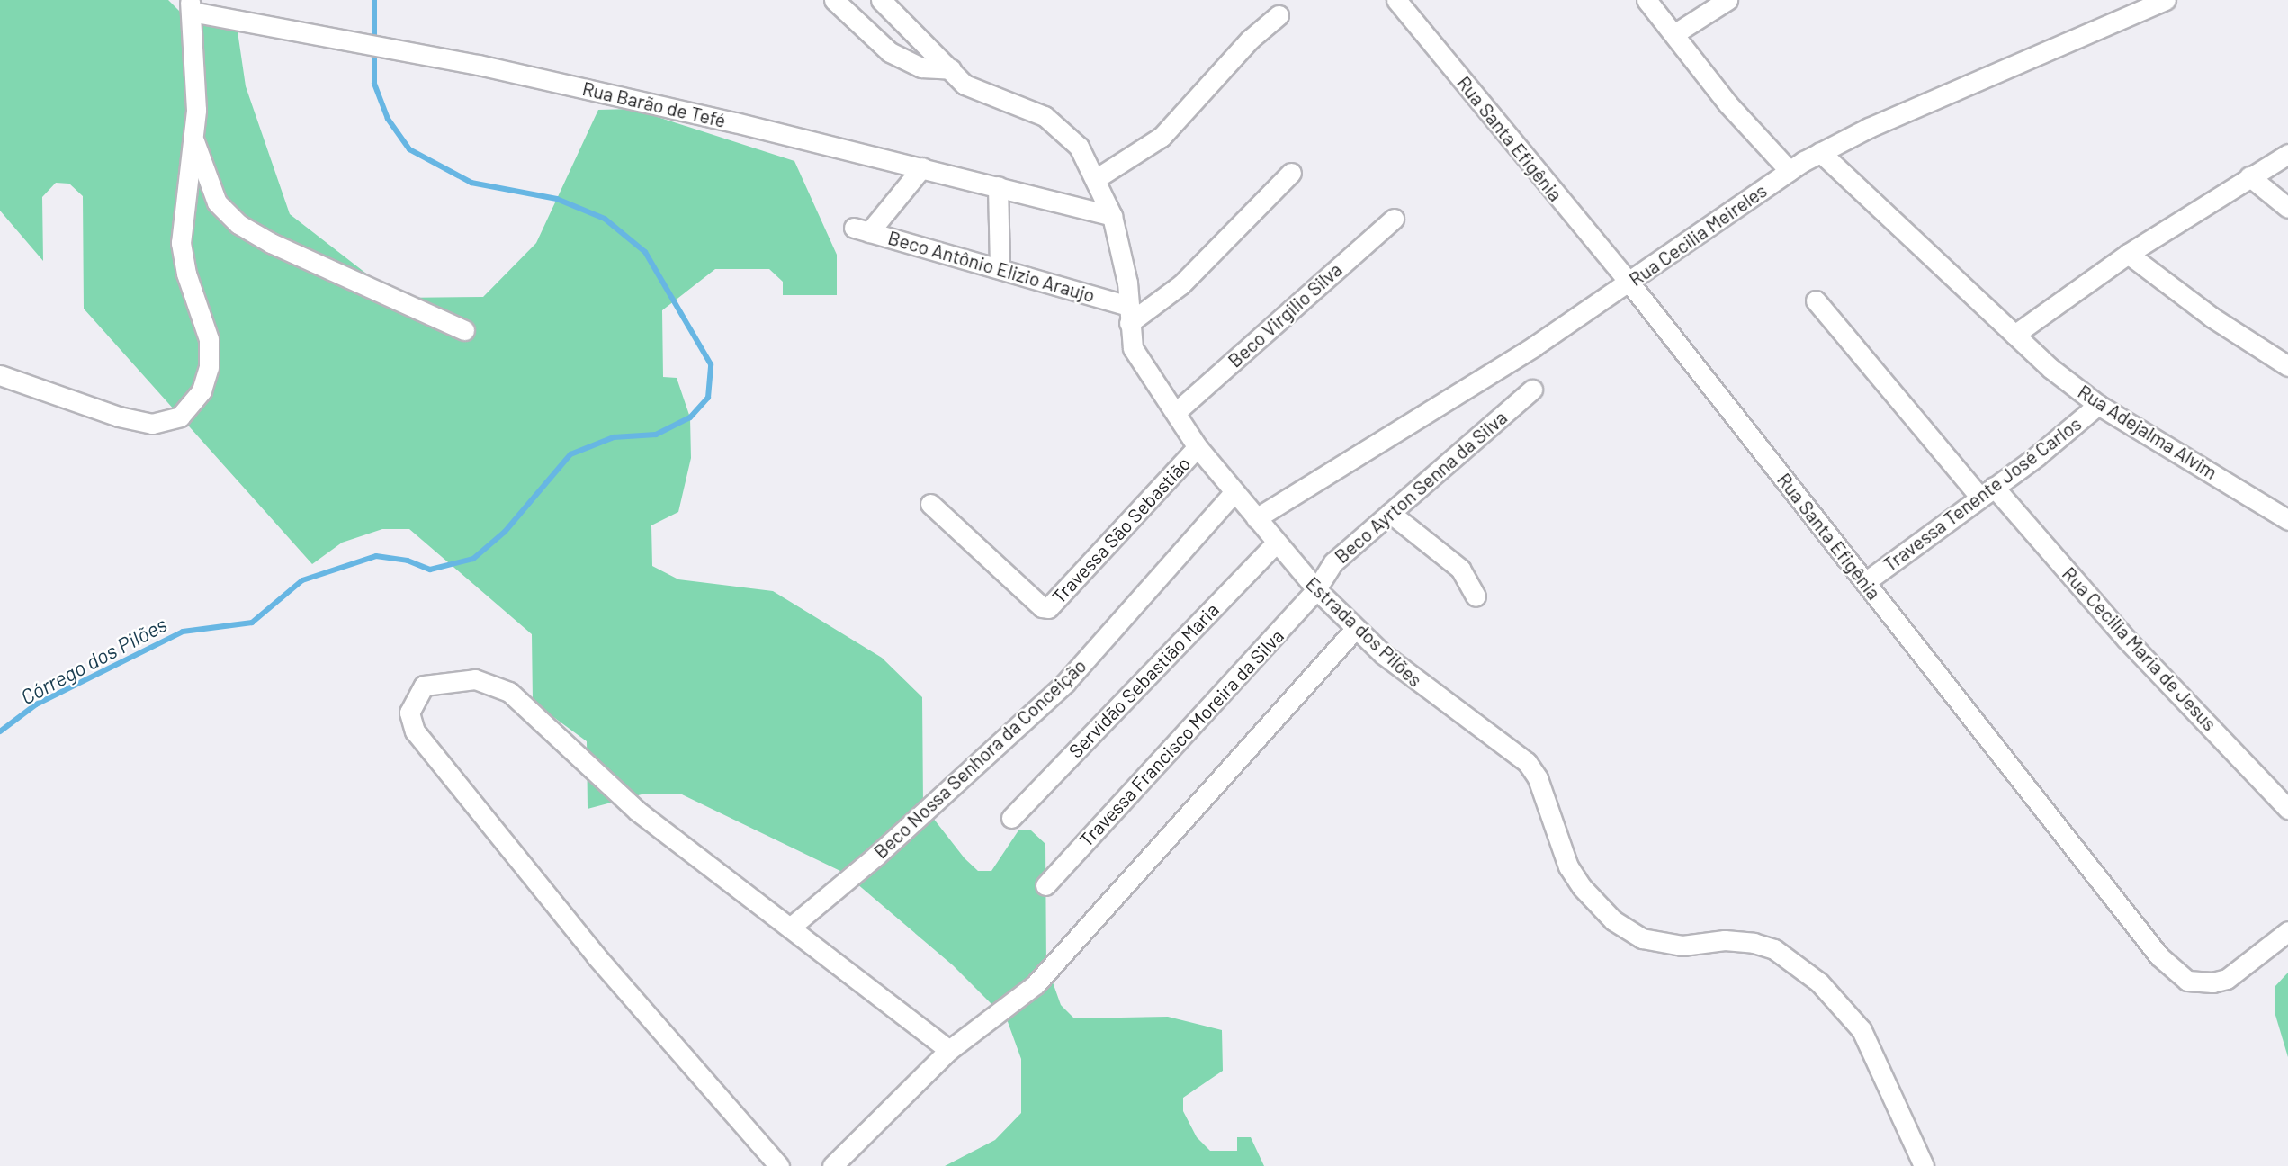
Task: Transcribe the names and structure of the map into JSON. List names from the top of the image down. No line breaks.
{"streets":{"street":["Rua Barão de Tefé","Rua Santa Efigênia","Rua Cecilia Meireles","Beco Antônio Elizio Araujo","Beco Virgilio Silva","Rua Adejalma Alvim","Beco Ayrton Senna da Silva","Travessa Tenente José Carlos","Travessa São Sebastião","Estrada dos Pilões","Rua Cecilia Maria de Jesus","Servidão Sebastião Maria","Travessa Francisco Moreira da Silva","Beco Nossa Senhora da Conceição"]},"crossings":[["Rua Barão de Tefé","Beco Antônio Elizio Araujo"],["Rua Barão de Tefé","Estrada dos Pilões"],["Rua Santa Efigênia","Rua Cecilia Meireles"],["Rua Santa Efigênia","Travessa Tenente José Carlos"],["Rua Cecilia Meireles","Rua Adejalma Alvim"],["Rua Cecilia Meireles","Estrada dos Pilões"],["Beco Antônio Elizio Araujo","Estrada dos Pilões"],["Beco Virgilio Silva","Estrada dos Pilões"],["Rua Adejalma Alvim","Travessa Tenente José Carlos"],["Beco Ayrton Senna da Silva","Estrada dos Pilões"],["Beco Ayrton Senna da Silva","Travessa Francisco Moreira da Silva"],["Travessa Tenente José Carlos","Rua Cecilia Maria de Jesus"],["Travessa São Sebastião","Estrada dos Pilões"],["Estrada dos Pilões","Servidão Sebastião Maria"],["Estrada dos Pilões","Travessa Francisco Moreira da Silva"],["Estrada dos Pilões","Beco Nossa Senhora da Conceição"]],"water":["Córrego dos Pilões"]}
